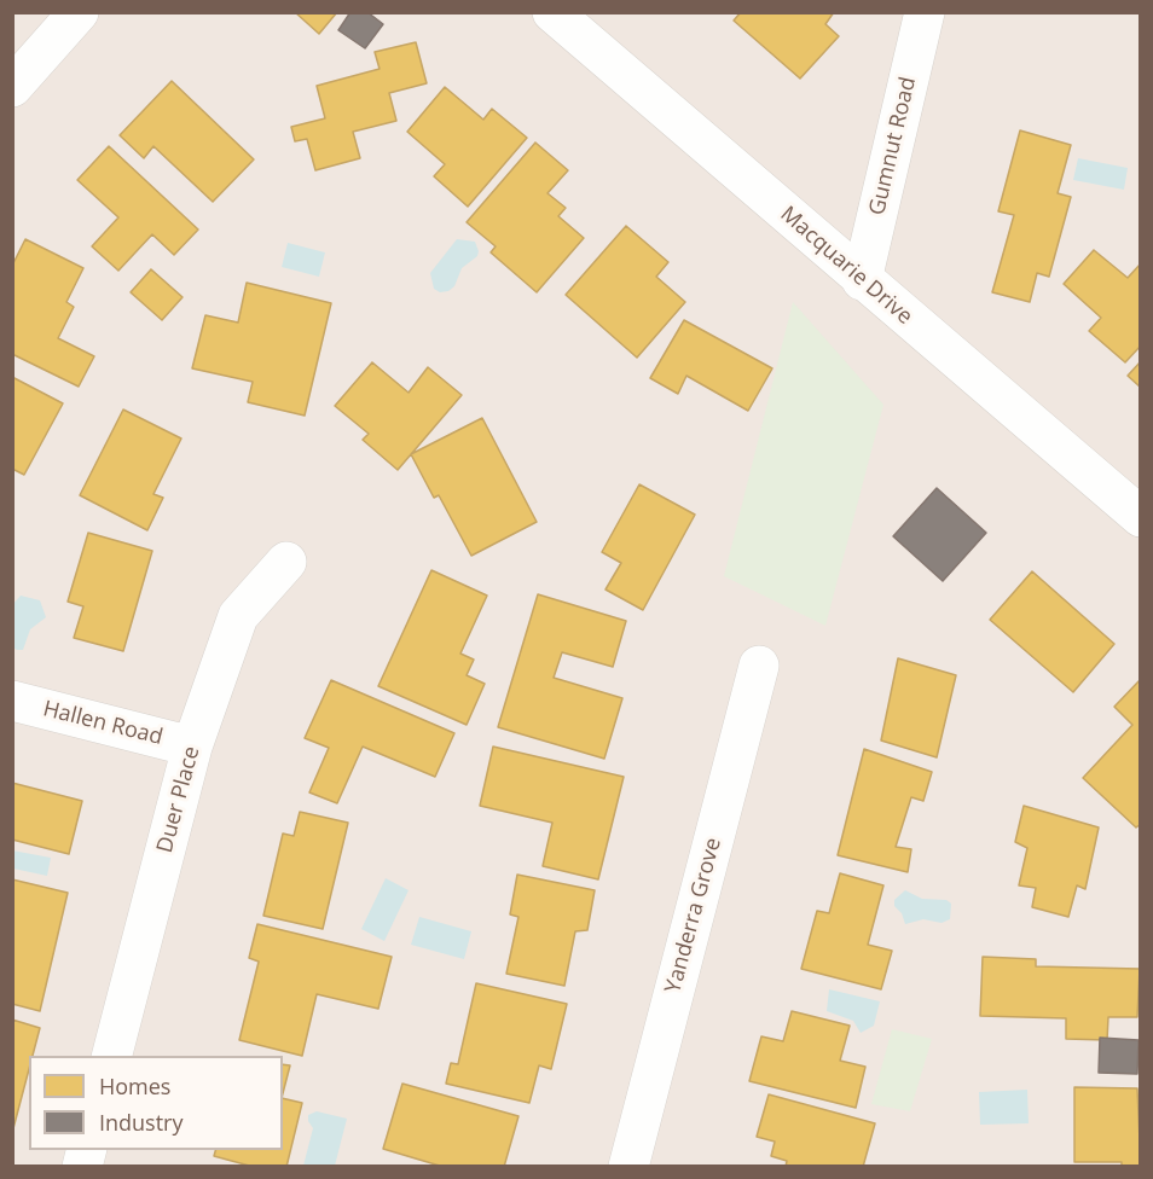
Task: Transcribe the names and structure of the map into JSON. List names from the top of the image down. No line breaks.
{"streets":{"street":["Gumnut Road","Macquarie Drive","Hallen Road","Duer Place","Yanderra Grove"]},"crossings":[["Gumnut Road","Macquarie Drive"],["Hallen Road","Duer Place"]],"legend":["Homes","Industry"]}
